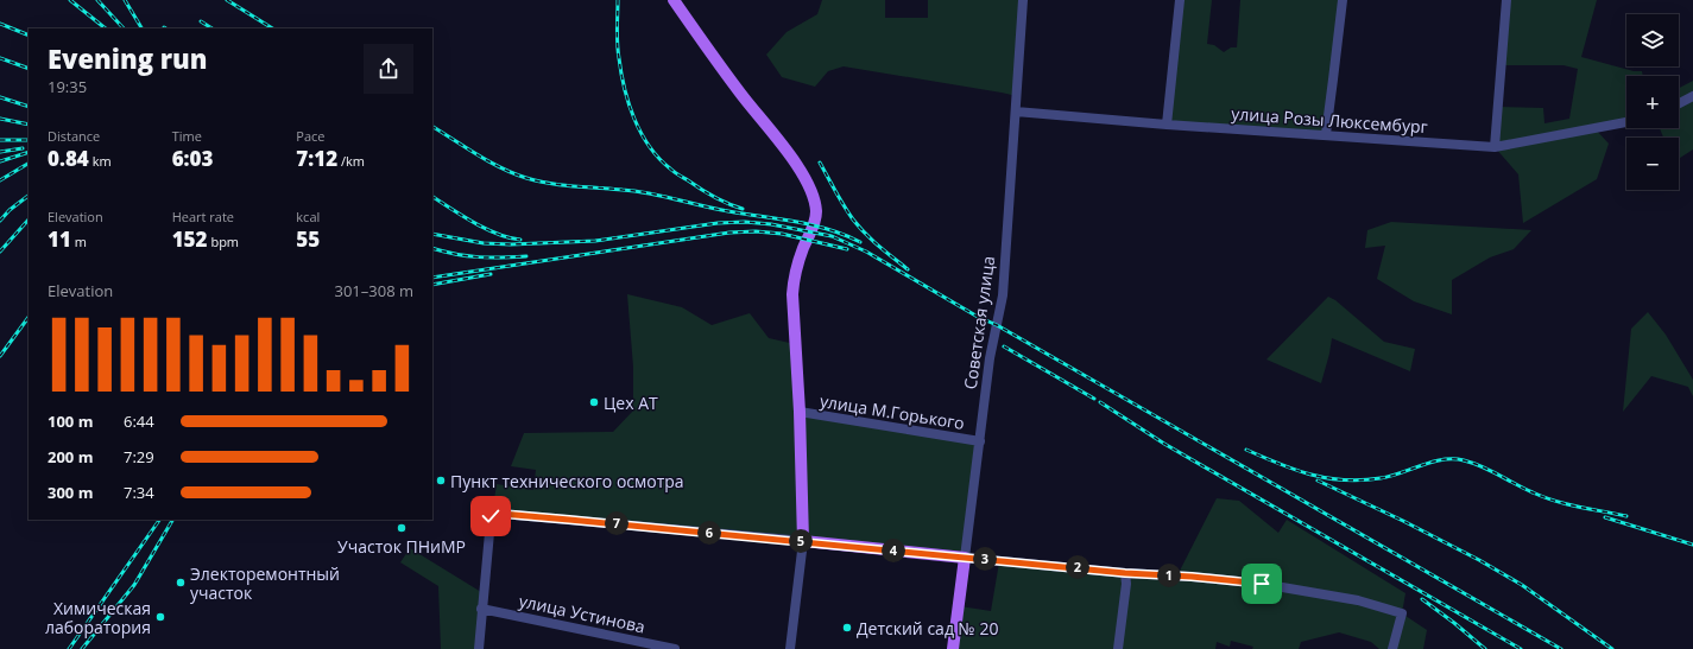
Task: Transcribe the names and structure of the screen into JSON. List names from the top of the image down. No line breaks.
{"streets":{"main road":["Советская улица"],"street":["улица Розы Люксембург","улица М.Горького","улица Устинова"]},"crossings":[["улица Розы Люксембург","Советская улица"],["Советская улица","улица М.Горького"]],"places":["Цех АТ","Пункт технического осмотра","Участок ПНиМР","Электоремонтный участок","Химическая лаборатория","Детский сад № 20"],"page":{"map_buttons":["+","−"],"heading":["Evening run","19:35"],"stats":[["Distance","0.84 km"],["Time","6:03"],["Pace","7:12 /km"],["Elevation","11 m"],["Heart rate","152 bpm"],["kcal","55"]],"chart":["Elevation","301–308 m"],"list":[{"name":"100 m","note":"6:44"},{"name":"200 m","note":"7:29"},{"name":"300 m","note":"7:34"}],"pins":["7","6","5","4","3","2","1"]}}
